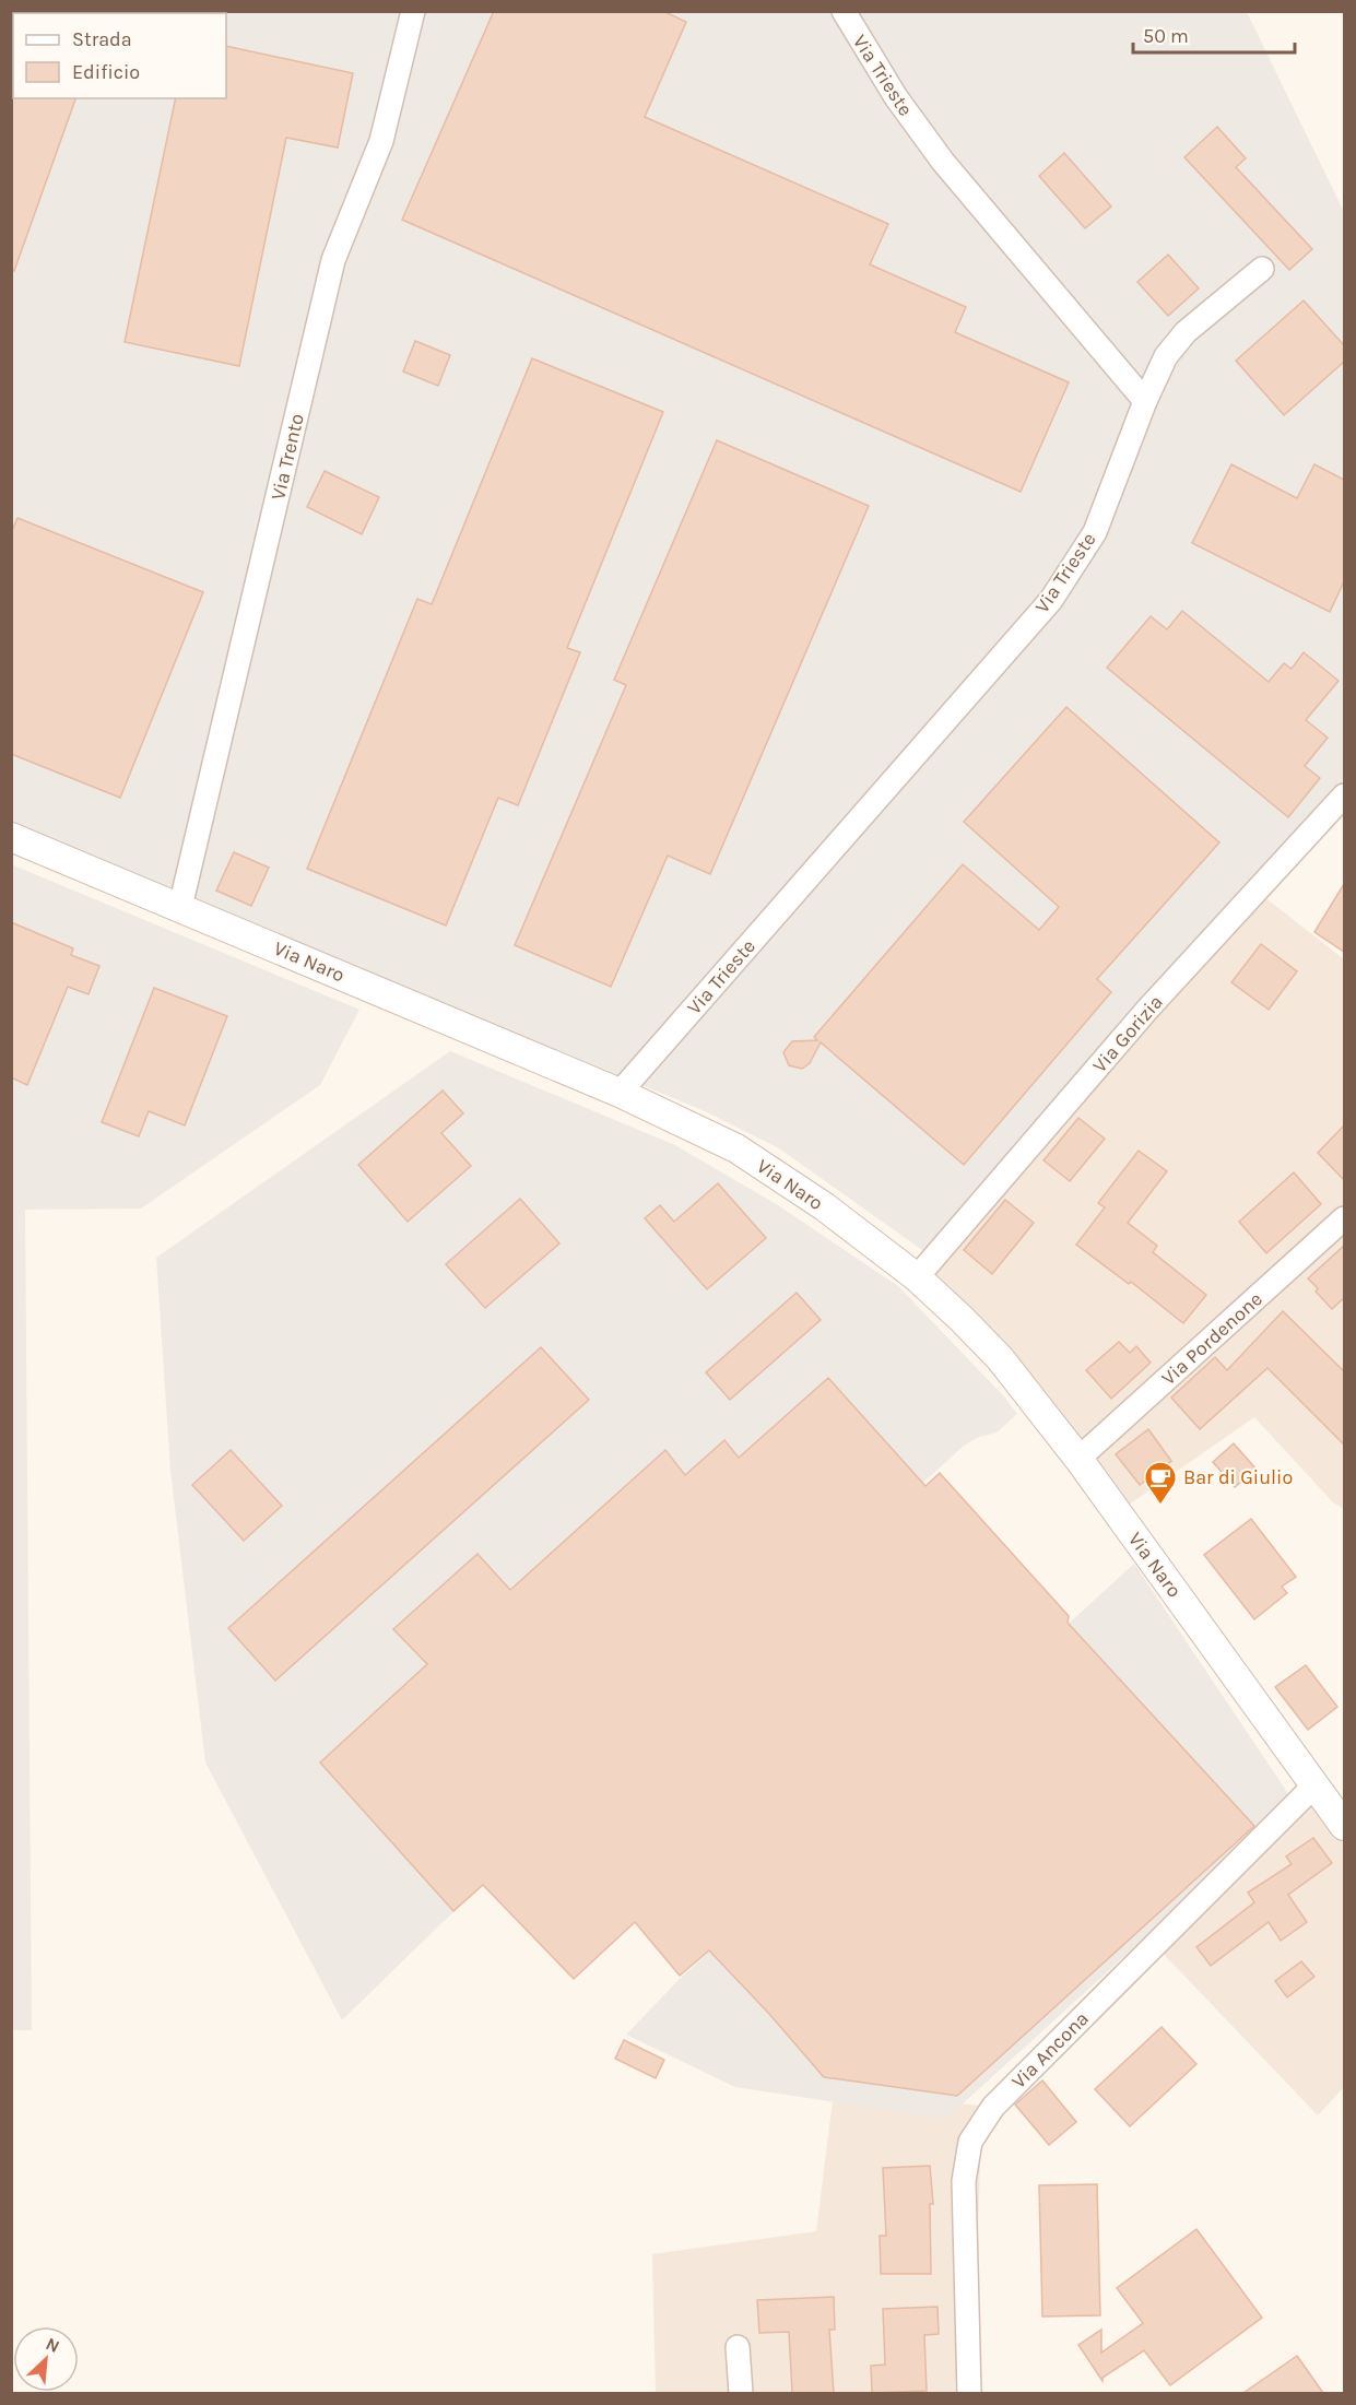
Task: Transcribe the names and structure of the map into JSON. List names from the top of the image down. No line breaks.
{"streets":{"street":["Via Trieste","Via Trento","Via Naro","Via Gorizia","Via Pordenone","Via Ancona"]},"crossings":[["Via Trieste","Via Naro"],["Via Trento","Via Naro"],["Via Naro","Via Gorizia"],["Via Naro","Via Pordenone"],["Via Naro","Via Ancona"]],"places":{"cafe":["Bar di Giulio"]},"legend":["Strada","Edificio"],"scale_bar":"50 m","north":"top right"}
